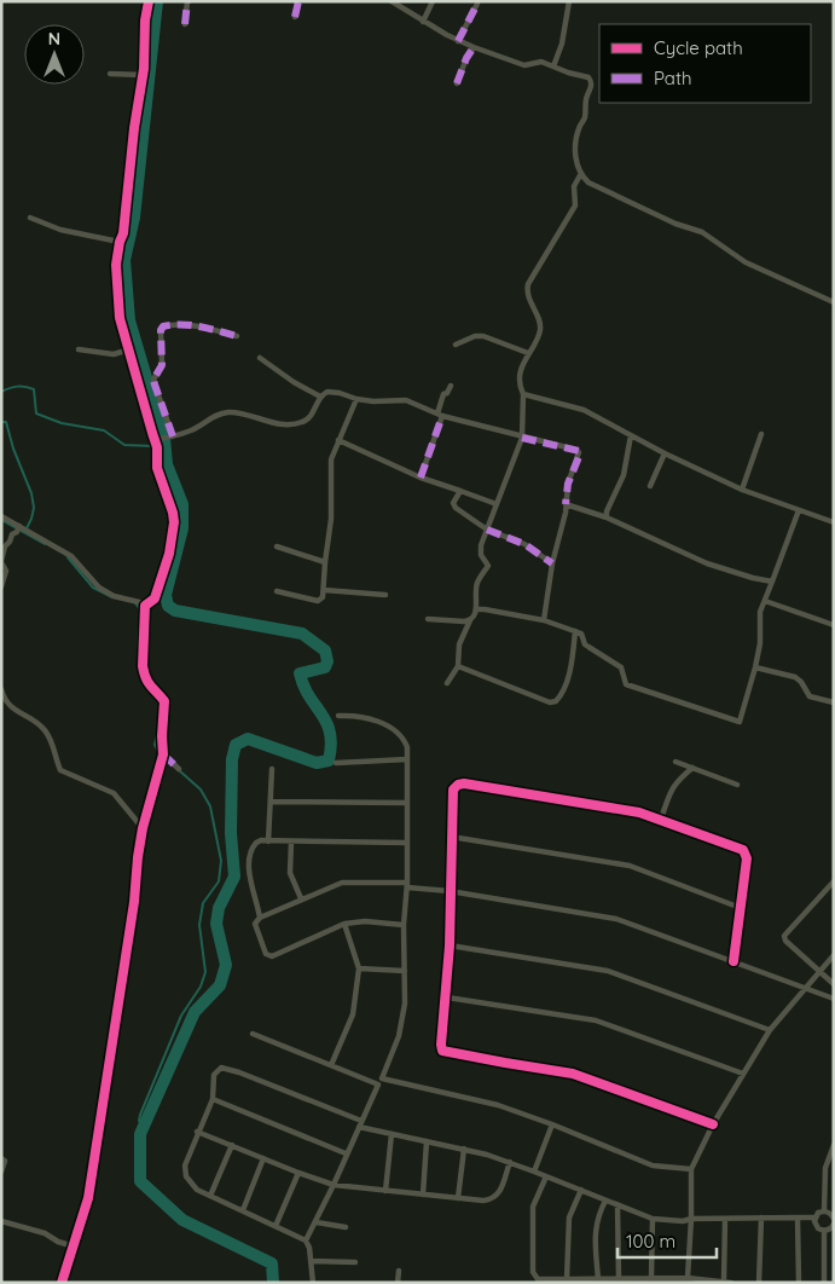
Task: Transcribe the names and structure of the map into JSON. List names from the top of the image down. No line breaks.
{"legend":["Cycle path","Path"],"scale_bar":"100 m","north":"top"}
